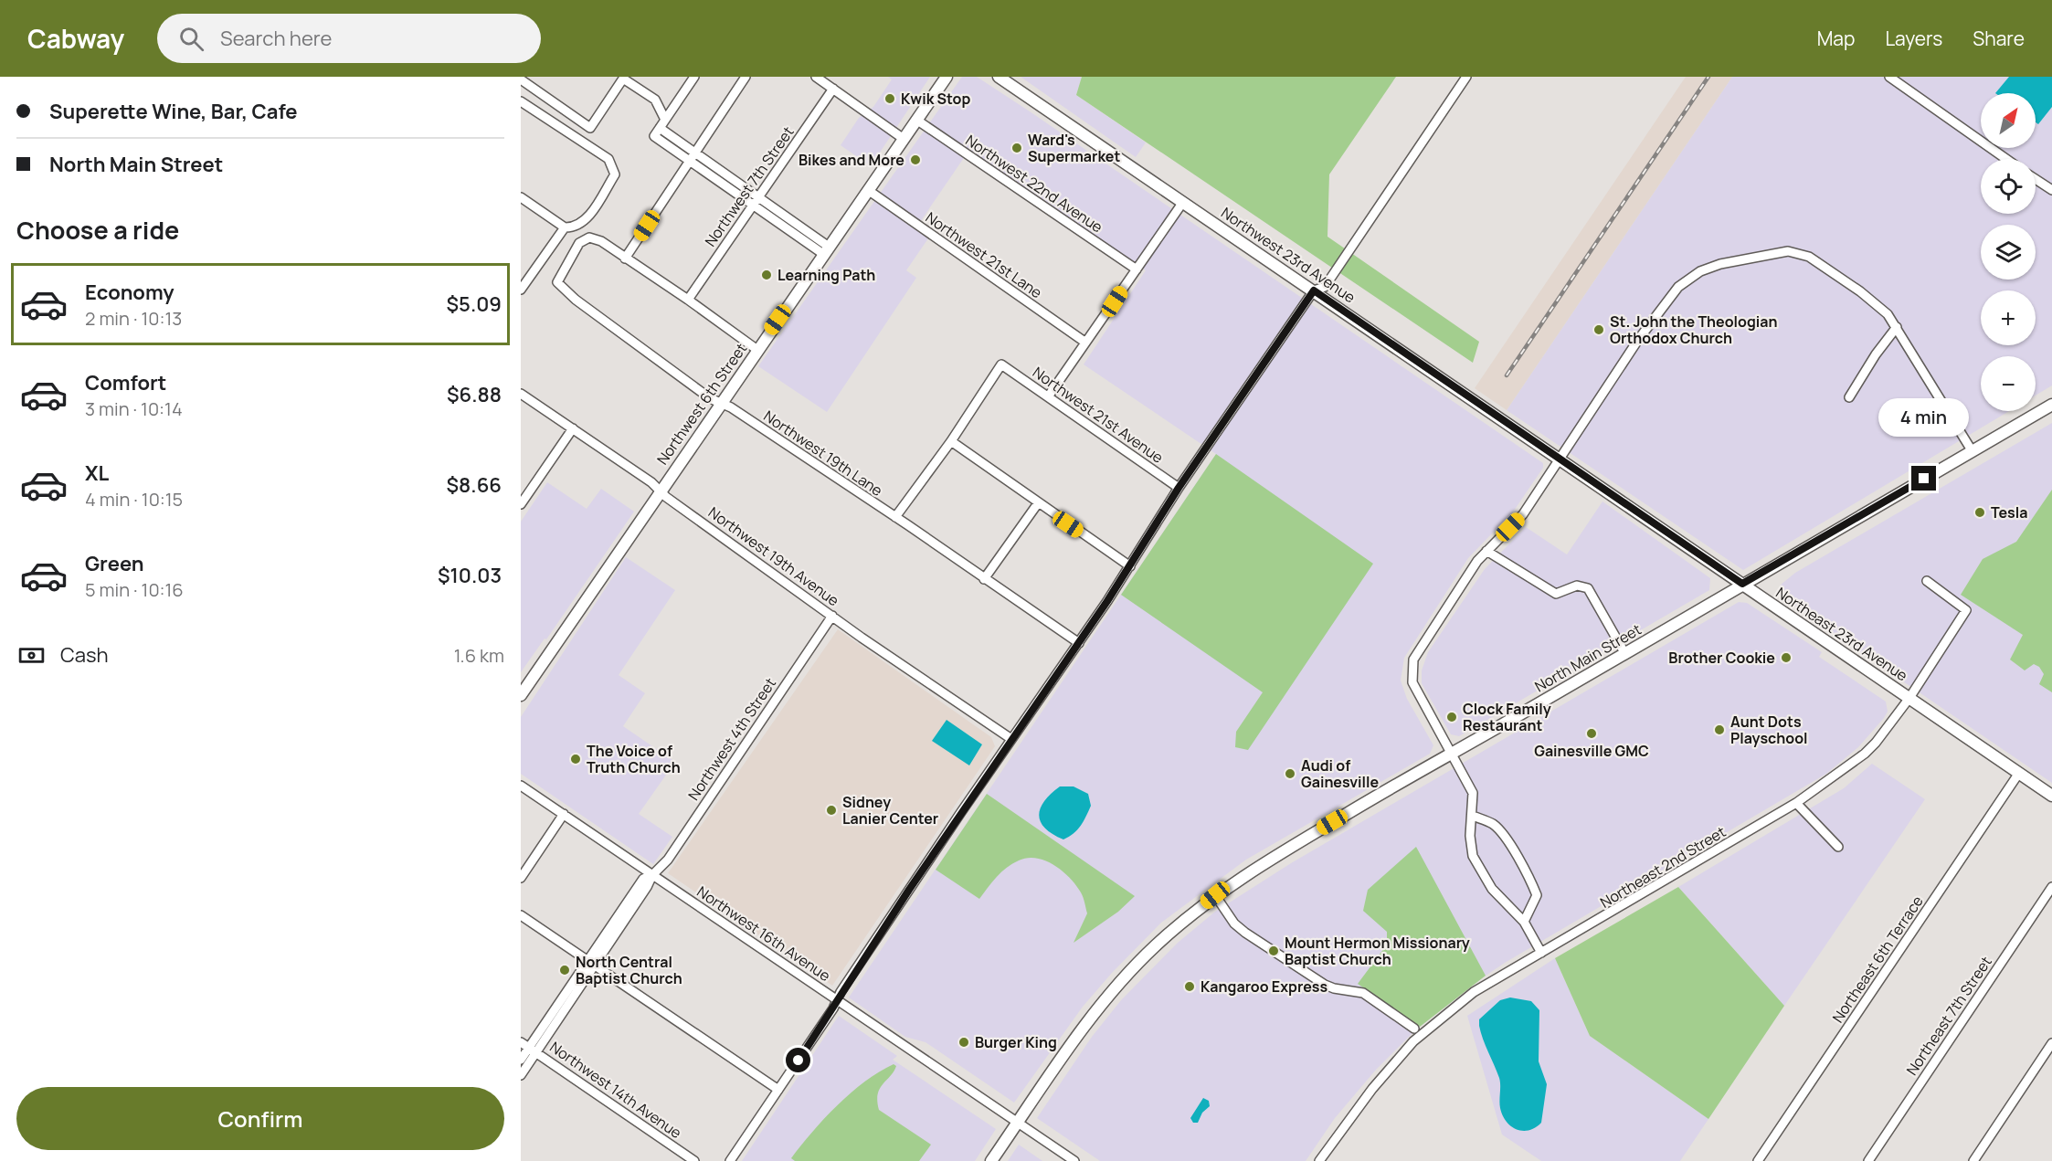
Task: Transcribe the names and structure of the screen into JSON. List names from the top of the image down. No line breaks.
{"streets":{"main road":["Northwest 23rd Avenue","Northwest 6th Street","Northeast 23rd Avenue","North Main Street"],"street":["Northwest 22nd Avenue","Northwest 7th Street","Northwest 21st Lane","Northwest 21st Avenue","Northwest 19th Lane","Northwest 19th Avenue","Northwest 4th Street","Northeast 2nd Street","Northwest 16th Avenue","Northeast 6th Terrace","Northeast 7th Street","Northwest 14th Avenue"]},"crossings":[["Northwest 22nd Avenue","Northwest 6th Street"],["Northwest 21st Lane","Northwest 6th Street"],["Northwest 23rd Avenue","Northeast 23rd Avenue"],["Northwest 6th Street","Northwest 19th Lane"],["Northwest 6th Street","Northwest 19th Avenue"],["Northwest 19th Avenue","Northwest 4th Street"],["Northeast 23rd Avenue","North Main Street"],["Northeast 23rd Avenue","Northeast 2nd Street"],["Northeast 23rd Avenue","Northeast 6th Terrace"],["North Main Street","Northwest 16th Avenue"],["Northwest 4th Street","Northwest 16th Avenue"],["Northwest 4th Street","Northwest 14th Avenue"]],"places":["Kwik Stop","Ward's Supermarket","Bikes and More","Learning Path","St. John the Theologian Orthodox Church","Tesla","Brother Cookie","Clock Family Restaurant","Aunt Dots Playschool","Gainesville GMC","The Voice of Truth Church","Audi of Gainesville","Sidney Lanier Center","Mount Hermon Missionary Baptist Church","North Central Baptist Church","Kangaroo Express","Burger King"],"north":"top right","page":{"header":"Cabway","search":"Search here","nav":["Map","Layers","Share"],"banner":["Superette Wine, Bar, Cafe","North Main Street"],"map_buttons":["+","−"],"heading":"Choose a ride","list":[{"name":"Economy","note":"2 min · 10:13","value":"$5.09"},{"name":"Comfort","note":"3 min · 10:14","value":"$6.88"},{"name":"XL","note":"4 min · 10:15","value":"$8.66"},{"name":"Green","note":"5 min · 10:16","value":"$10.03"}],"bubble":"4 min","pay":["Cash","1.6 km"],"buttons":"Confirm"}}
